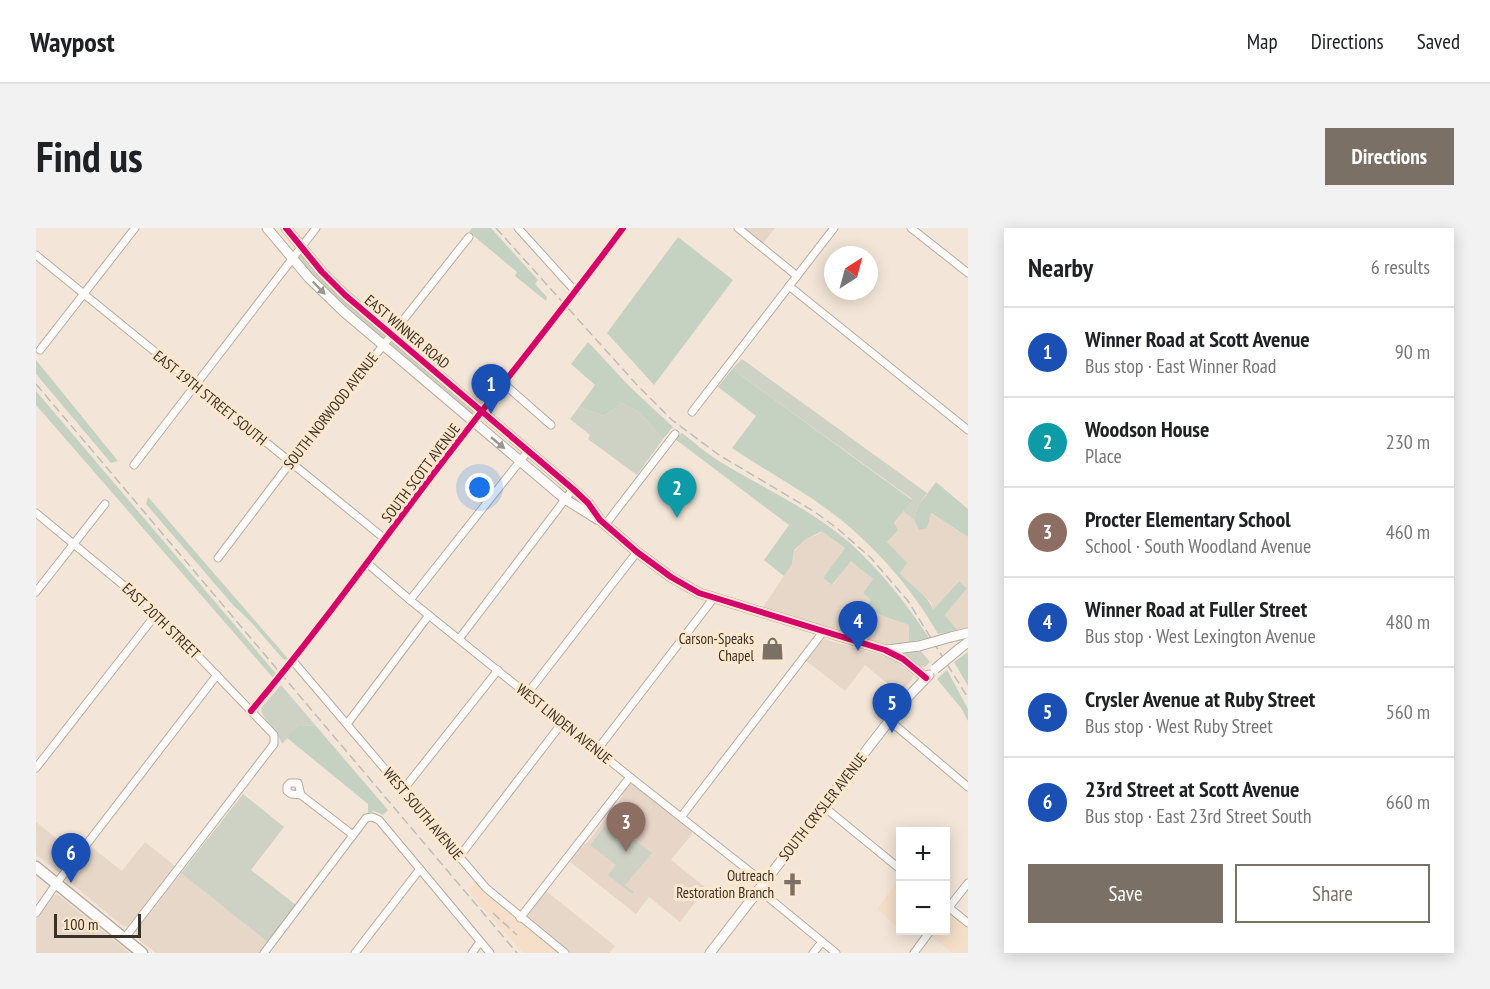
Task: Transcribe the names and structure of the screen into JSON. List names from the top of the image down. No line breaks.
{"streets":{"street":["EAST WINNER ROAD","EAST 19TH STREET SOUTH","SOUTH NORWOOD AVENUE","SOUTH SCOTT AVENUE","EAST 20TH STREET","WEST LINDEN AVENUE","SOUTH CRYSLER AVENUE","WEST SOUTH AVENUE"]},"crossings":[["EAST WINNER ROAD","SOUTH NORWOOD AVENUE"],["EAST WINNER ROAD","SOUTH SCOTT AVENUE"],["EAST 19TH STREET SOUTH","SOUTH NORWOOD AVENUE"],["EAST 19TH STREET SOUTH","SOUTH SCOTT AVENUE"],["SOUTH SCOTT AVENUE","EAST 20TH STREET"],["SOUTH SCOTT AVENUE","WEST LINDEN AVENUE"],["SOUTH SCOTT AVENUE","WEST SOUTH AVENUE"],["WEST LINDEN AVENUE","SOUTH CRYSLER AVENUE"]],"places":{"shop":["Carson-Speaks Chapel"],"church":["Outreach Restoration Branch"]},"scale_bar":"100 m","north":"top right","page":{"header":"Waypost","nav":["Map","Directions","Saved"],"buttons":["Directions",["Save","Share"]],"title":"Find us","heading":["Nearby","6 results"],"list":[{"mark":"1","name":"Winner Road at Scott Avenue","note":"Bus stop · East Winner Road","value":"90 m"},{"mark":"2","name":"Woodson House","note":"Place","value":"230 m"},{"mark":"3","name":"Procter Elementary School","note":"School · South Woodland Avenue","value":"460 m"},{"mark":"4","name":"Winner Road at Fuller Street","note":"Bus stop · West Lexington Avenue","value":"480 m"},{"mark":"5","name":"Crysler Avenue at Ruby Street","note":"Bus stop · West Ruby Street","value":"560 m"},{"mark":"6","name":"23rd Street at Scott Avenue","note":"Bus stop · East 23rd Street South","value":"660 m"}],"pins":["1","2","4","5","3","6"],"map_buttons":["+","−"],"scale":"100 m"}}
